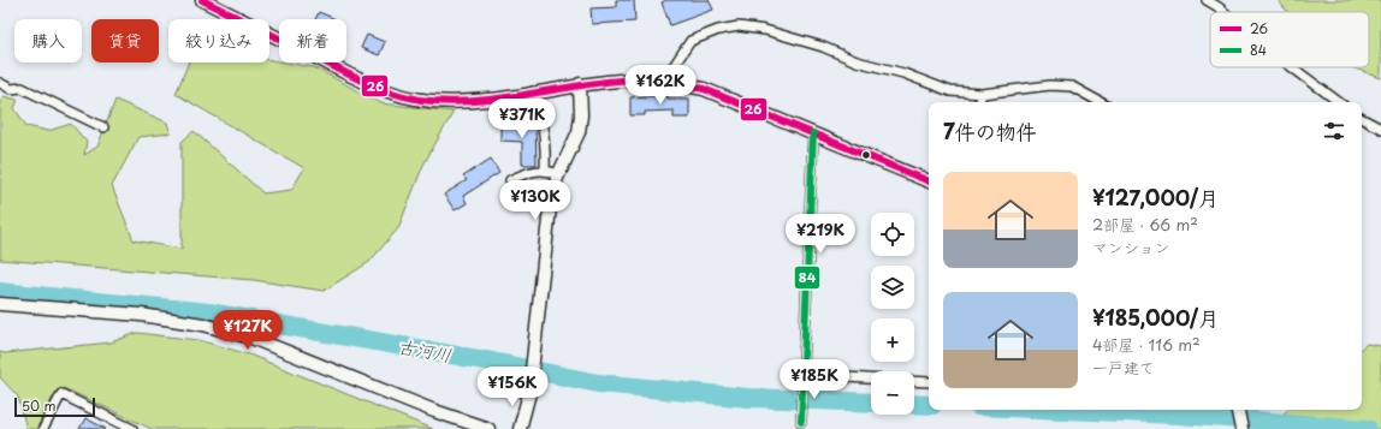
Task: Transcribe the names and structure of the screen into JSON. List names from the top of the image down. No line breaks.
{"water":["古河川"],"lines":["transit line 26","transit line 84"],"legend":["26","84"],"scale_bar":"50 m","page":{"chip":["購入","賃貸","絞り込み","新着"],"price":["¥162K","¥371K","¥130K","¥219K","¥127K","¥185K","¥156K"],"heading":"7件の物件","list":[{"name":"¥127,000/月","note":"2部屋 · 66 m² · マンション"},{"name":"¥185,000/月","note":"4部屋 · 116 m² · 一戸建て"}],"map_buttons":["+","−"],"scale":"50 m"}}
